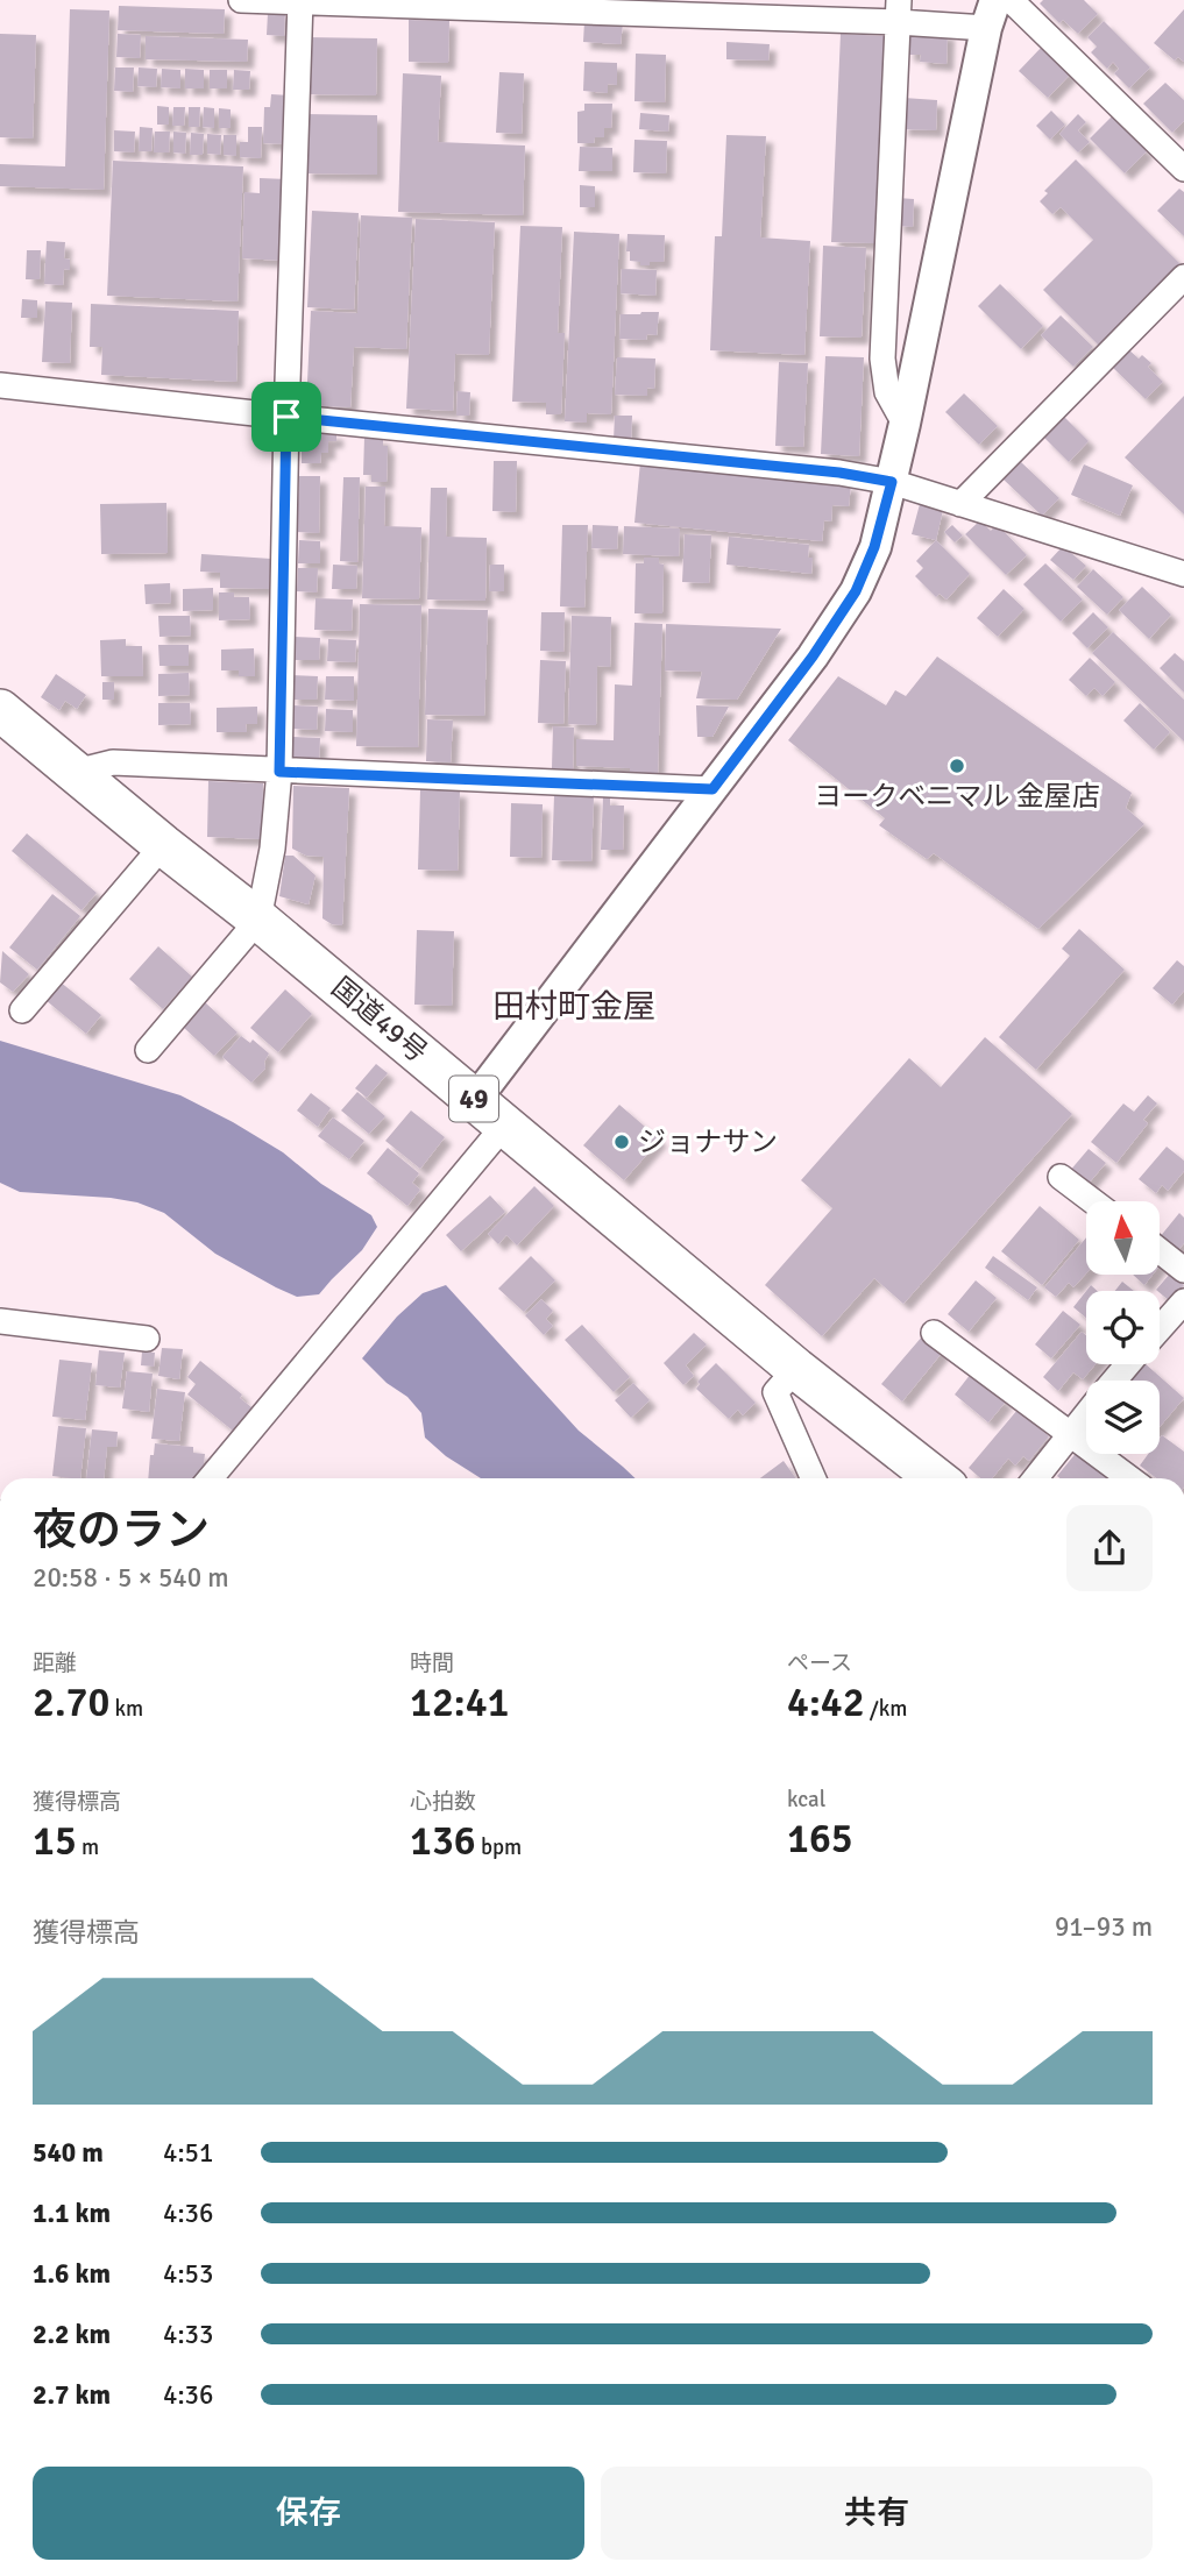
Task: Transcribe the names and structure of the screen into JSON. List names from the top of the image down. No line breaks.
{"streets":{"highway":["国道49号","49"]},"districts":["田村町金屋"],"places":["ヨークベニマル 金屋店","ジョナサン"],"north":"top","page":{"heading":["夜のラン","20:58 · 5 × 540 m"],"stats":[["距離","2.70 km"],["時間","12:41"],["ペース","4:42 /km"],["獲得標高","15 m"],["心拍数","136 bpm"],["kcal","165"]],"chart":["獲得標高","91–93 m"],"list":[{"name":"540 m","note":"4:51"},{"name":"1.1 km","note":"4:36"},{"name":"1.6 km","note":"4:53"},{"name":"2.2 km","note":"4:33"},{"name":"2.7 km","note":"4:36"}],"buttons":["保存","共有"]}}
